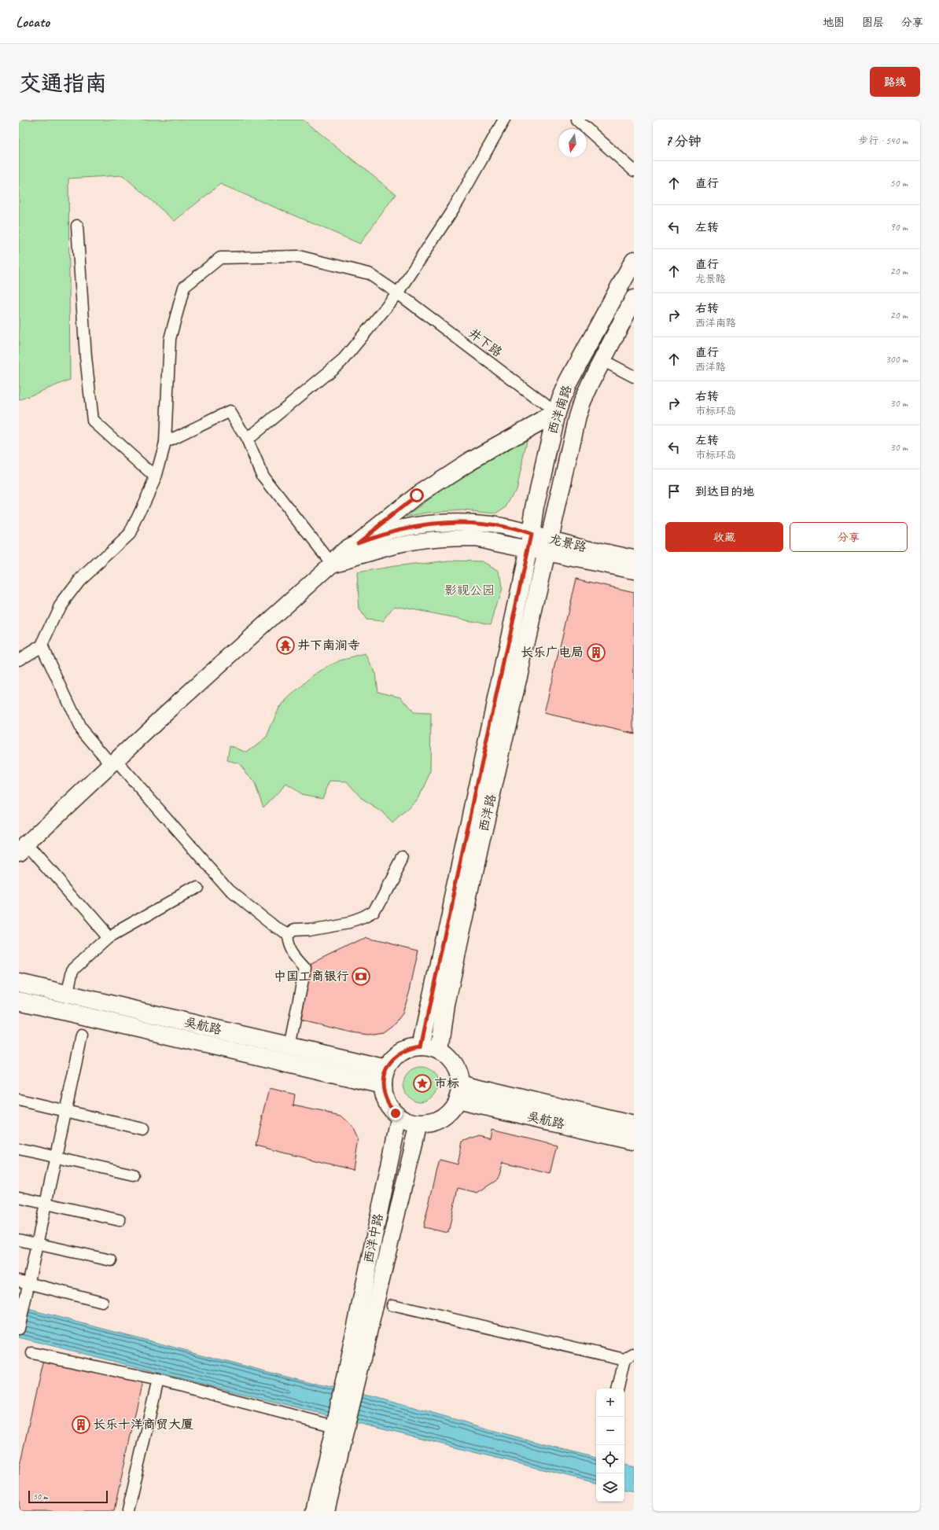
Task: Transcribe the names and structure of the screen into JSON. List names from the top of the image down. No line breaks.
{"streets":{"main road":["西洋南路","西洋路","吴航路"],"street":["井下路","龙景路","西洋中路"]},"crossings":[["井下路","西洋南路"],["西洋南路","龙景路"],["西洋南路","西洋路"],["西洋路","吴航路"],["西洋路","西洋中路"],["吴航路","西洋中路"]],"parks":["影视公园"],"places":{"temple":["井下南涧寺"],"building":["长乐广电局","长乐十洋商贸大厦"],"bank":["中国工商银行"],"place":["市标"]},"scale_bar":"50 m","north":"bottom","page":{"header":"Locato","nav":["地图","图层","分享"],"buttons":["路线",["收藏","分享"]],"title":"交通指南","heading":["7 分钟","步行 · 540 m"],"list":[["直行","50 m"],["左转","90 m"],["直行","龙景路","20 m"],["右转","西洋南路","20 m"],["直行","西洋路","300 m"],["右转","市标环岛","30 m"],["左转","市标环岛","30 m"],"到达目的地"],"map_buttons":["+","−"],"scale":"50 m"}}
